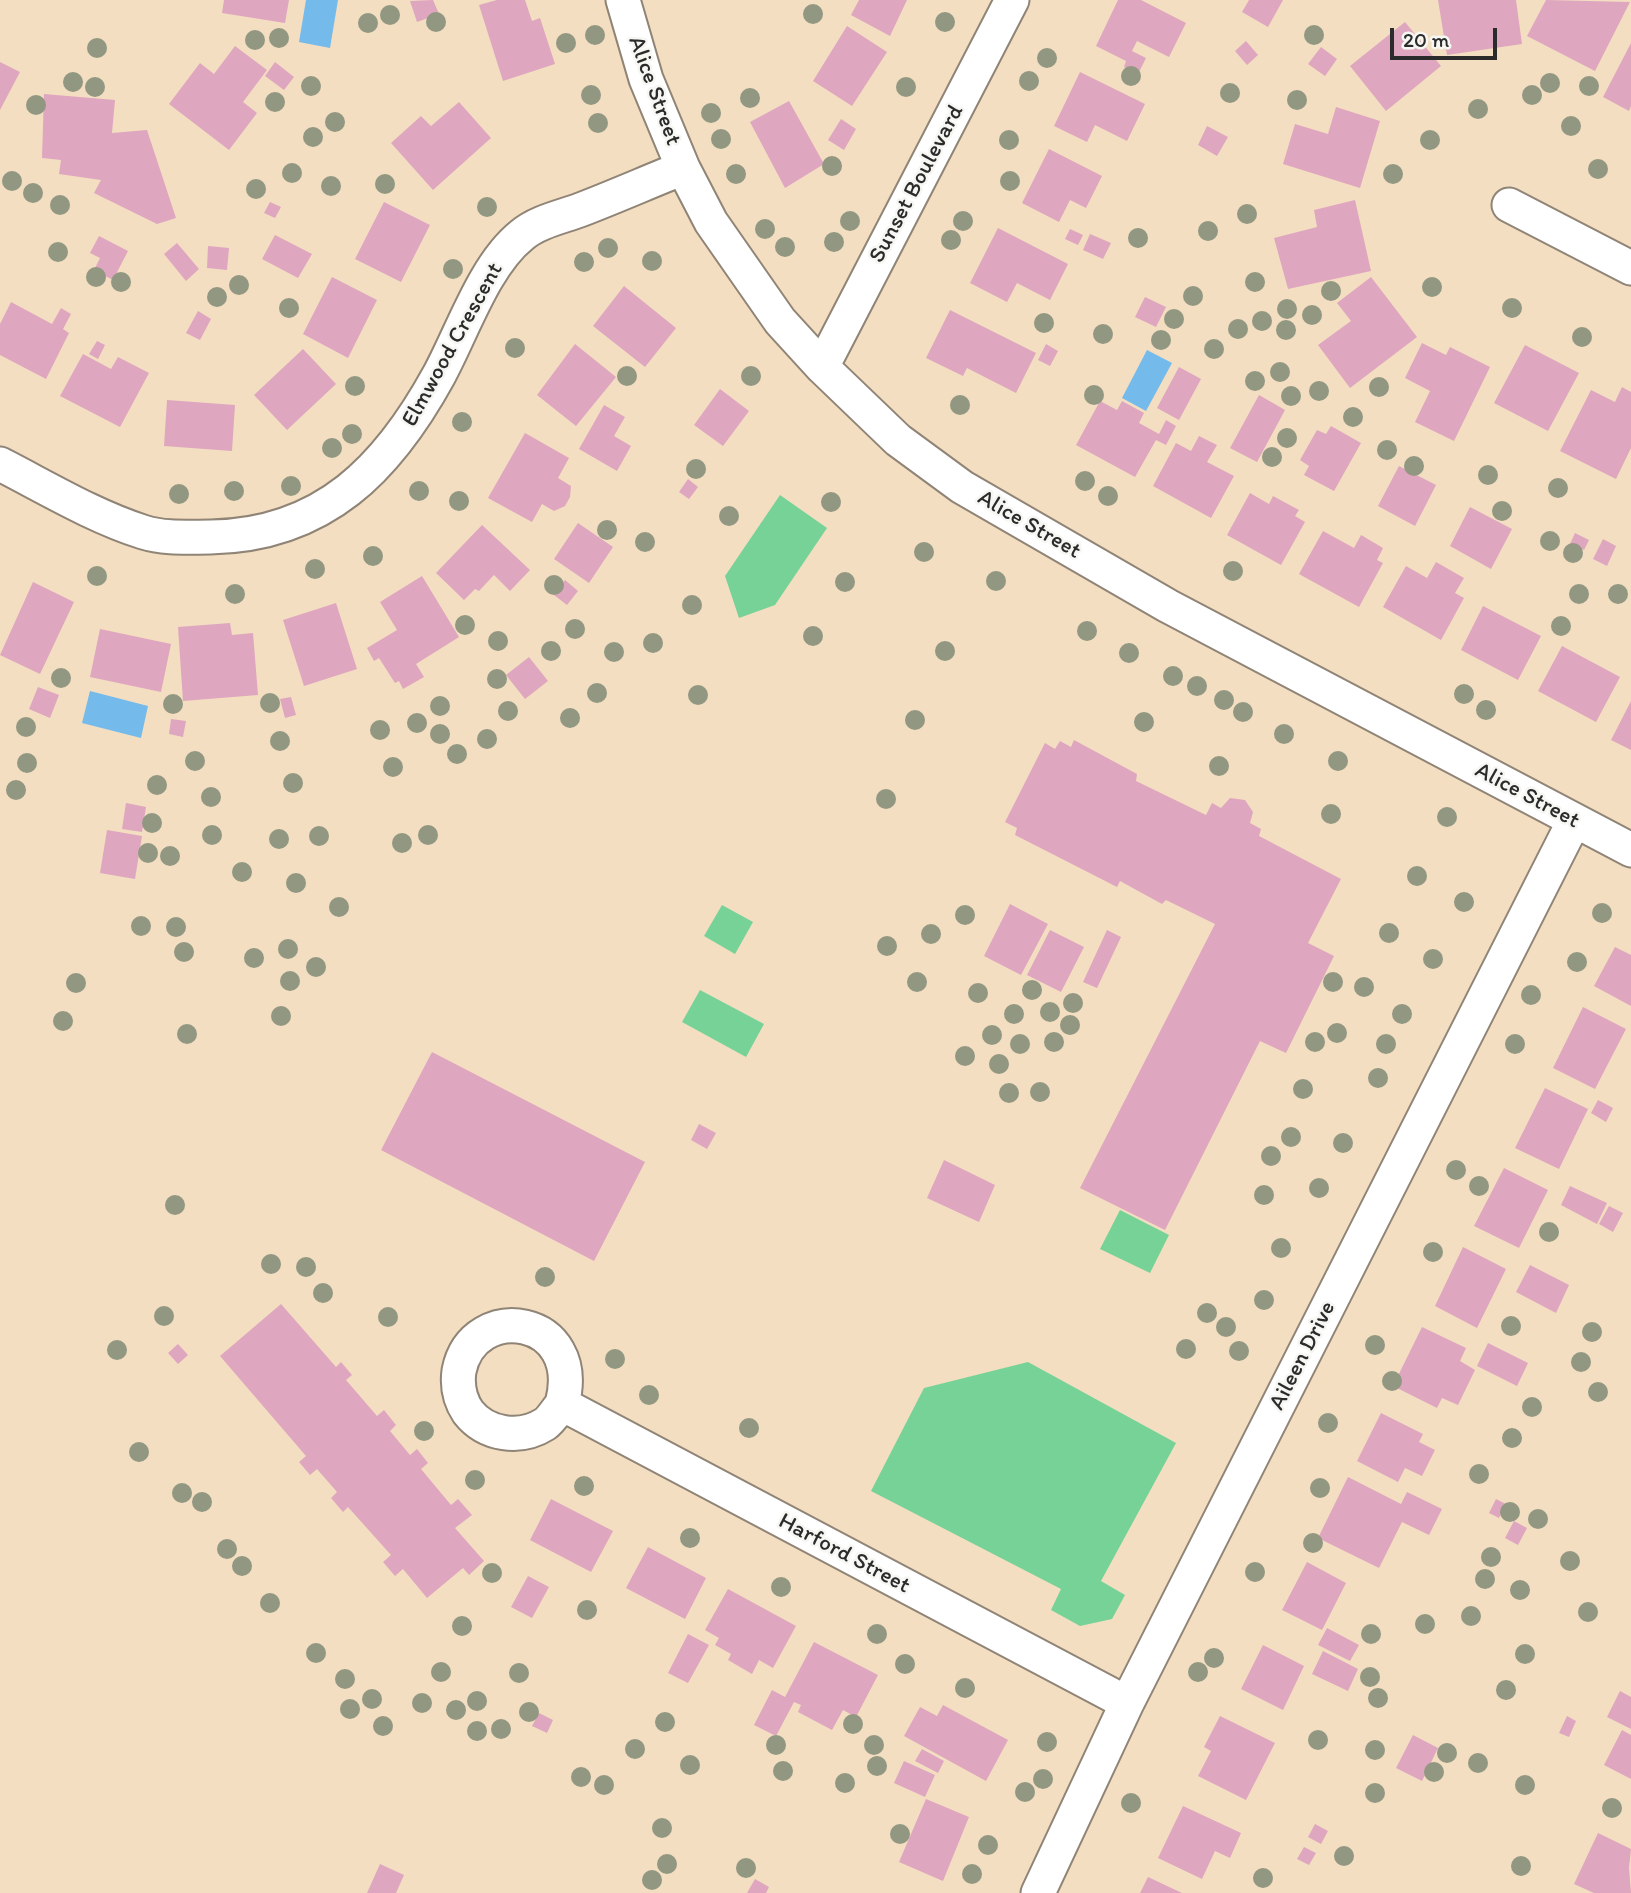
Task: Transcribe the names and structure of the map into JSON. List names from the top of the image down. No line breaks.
{"streets":{"street":["Alice Street","Sunset Boulevard","Elmwood Crescent","Aileen Drive","Harford Street"]},"crossings":[["Alice Street","Sunset Boulevard"],["Alice Street","Elmwood Crescent"],["Alice Street","Aileen Drive"],["Aileen Drive","Harford Street"]],"scale_bar":"20 m"}
